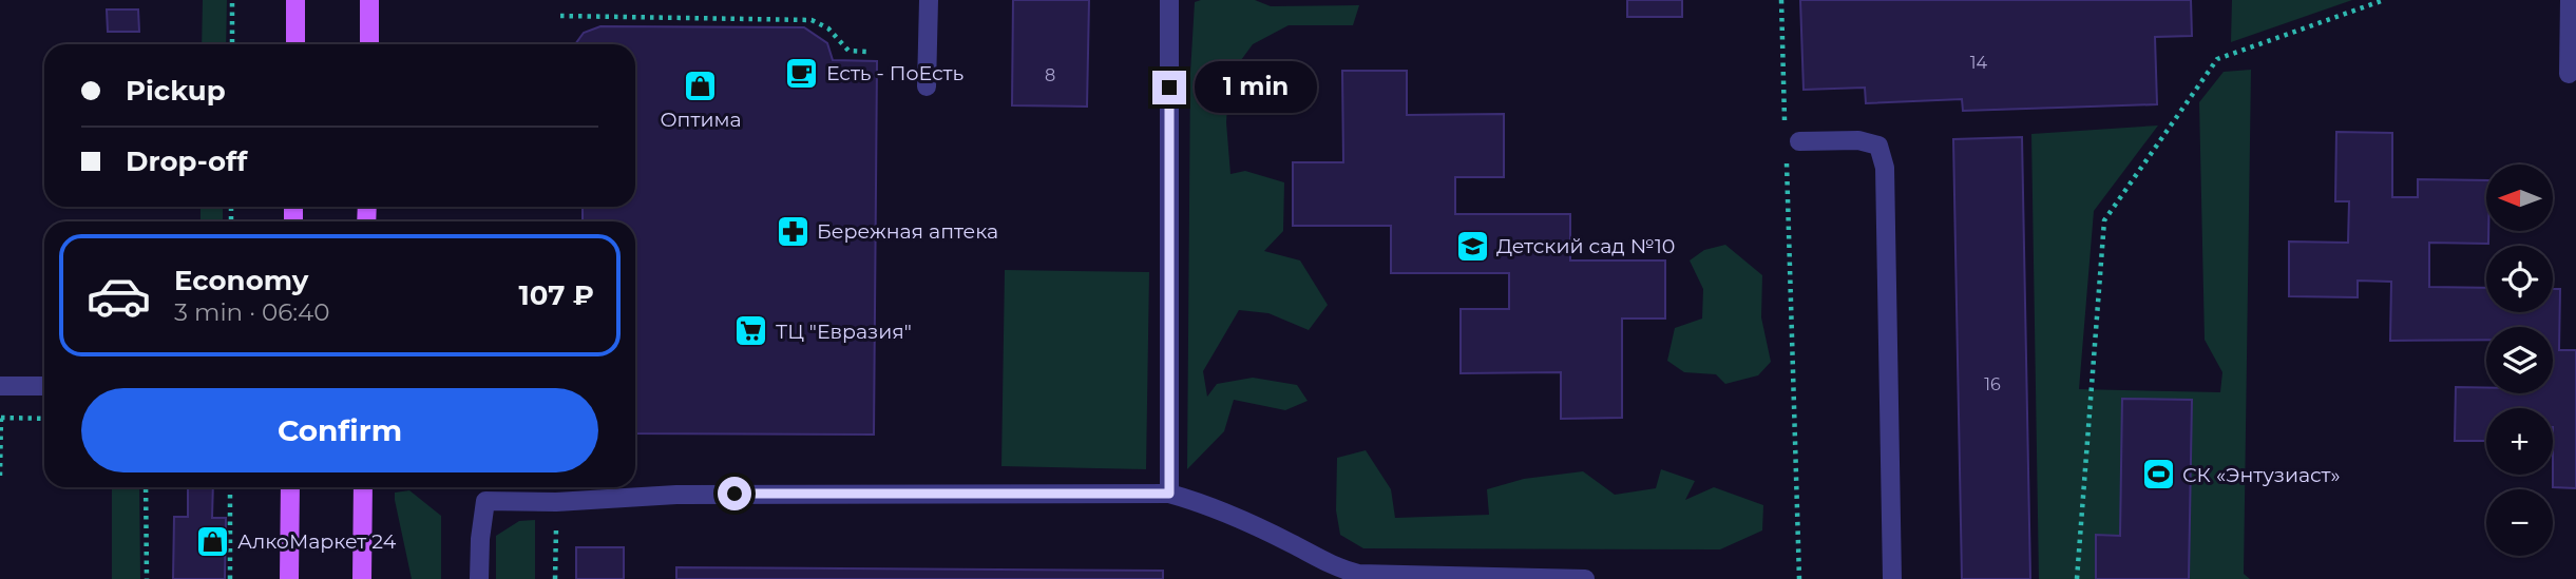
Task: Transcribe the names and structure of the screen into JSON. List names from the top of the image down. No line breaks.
{"places":{"cafe":["Есть - ПоЕсть"],"shop":["Оптима","АлкоМаркет 24"],"pharmacy":["Бережная аптека"],"school or university":["Детский сад №10"],"supermarket":["ТЦ \"Евразия\""],"sports":["СК «Энтузиаст»"]},"house_numbers":["14","8","16"],"north":"left","page":{"banner":["Pickup","Drop-off"],"bubble":"1 min","map_buttons":["+","−"],"list":[{"name":"Economy","note":"3 min · 06:40","value":"107 ₽"}],"buttons":"Confirm"}}
